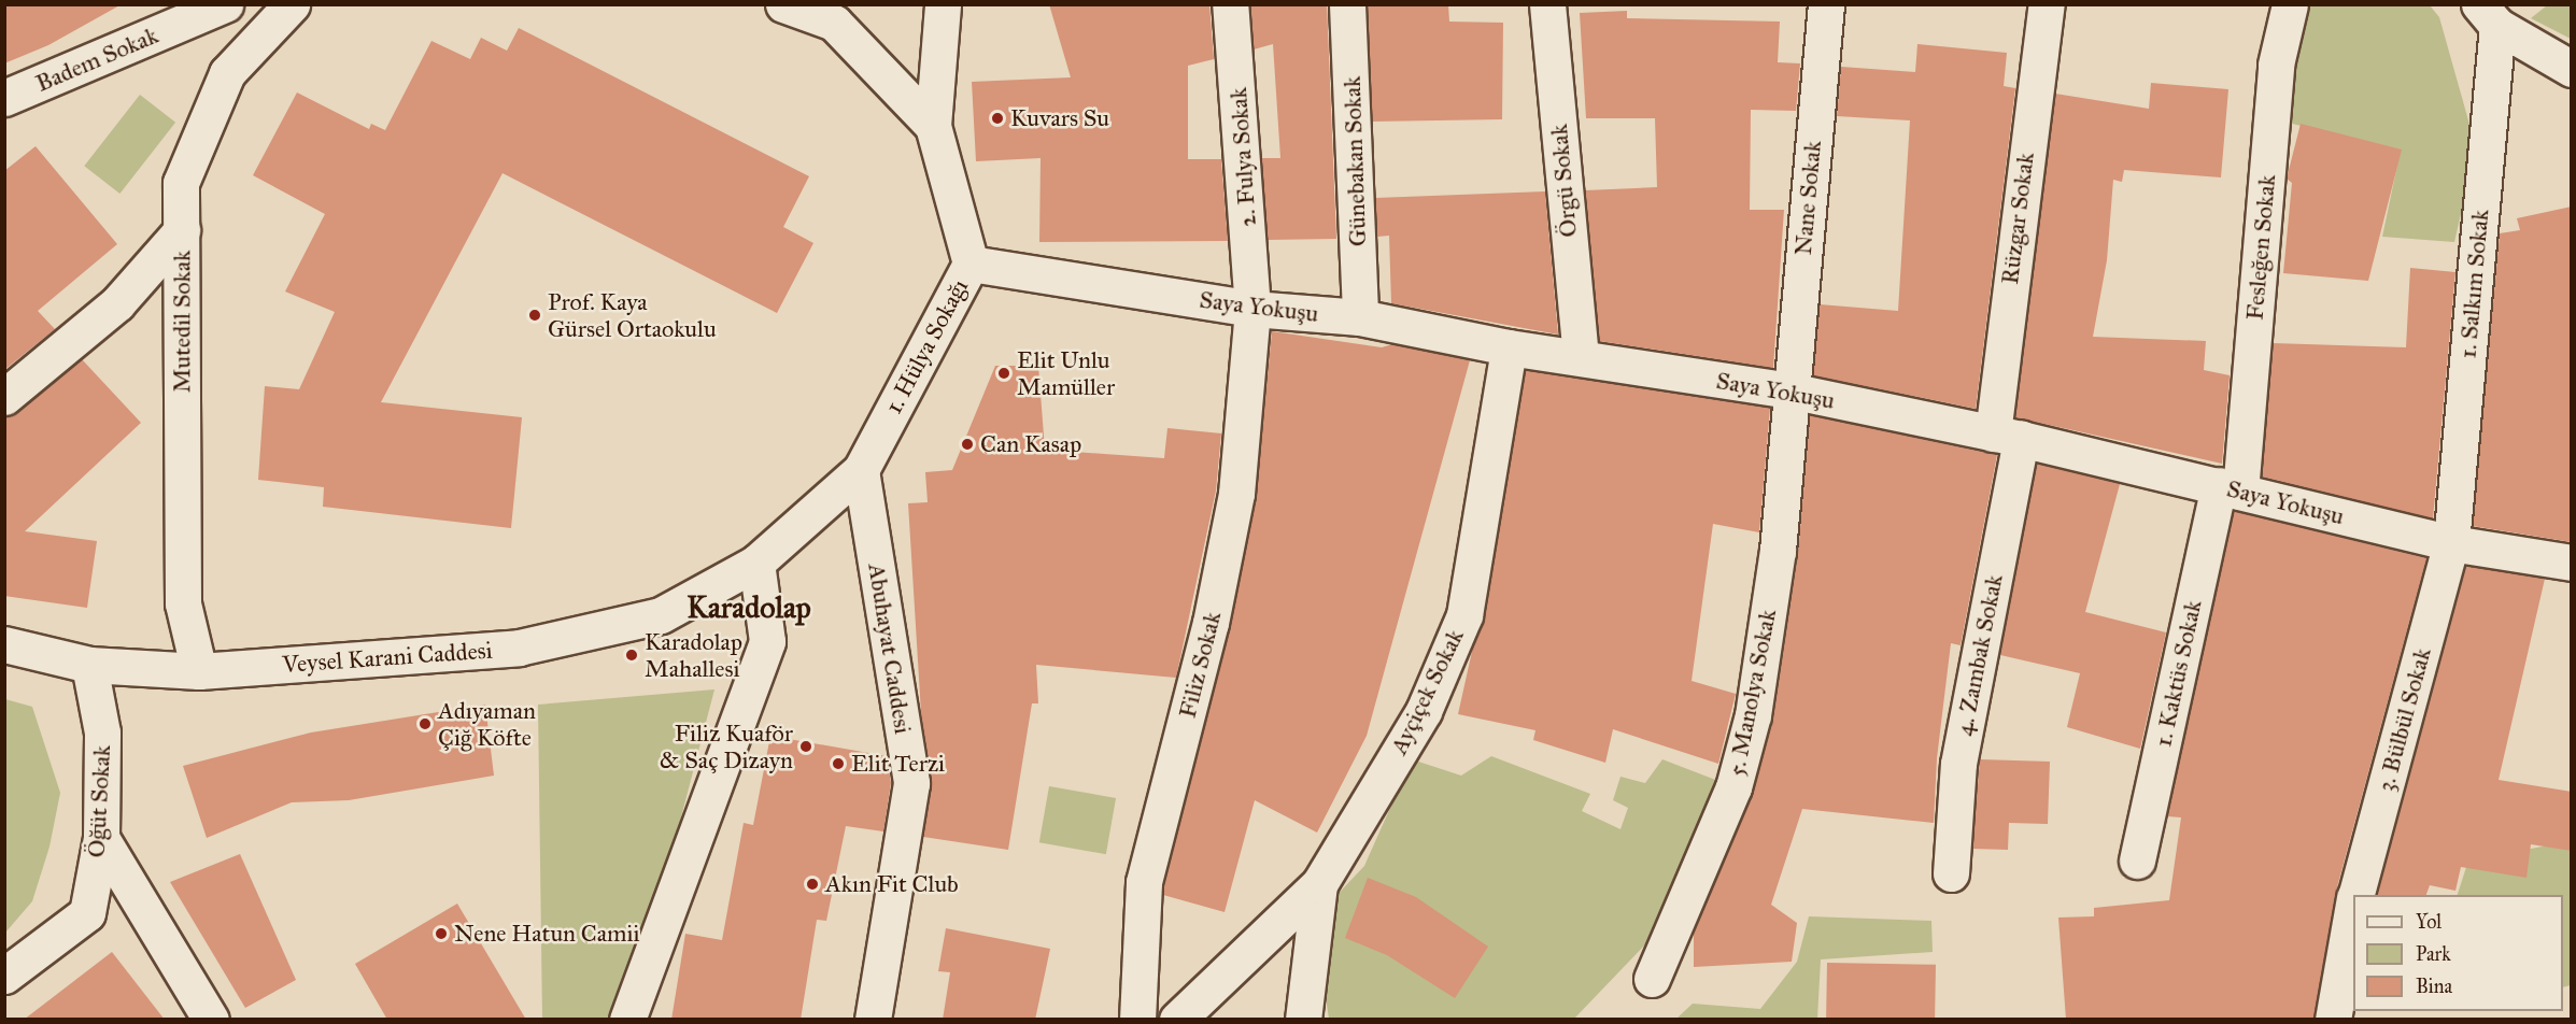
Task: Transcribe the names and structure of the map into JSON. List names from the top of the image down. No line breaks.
{"streets":{"street":["Badem Sokak","2. Fulya Sokak","Günebakan Sokak","Örgü Sokak","Nane Sokak","Rüzgar Sokak","Fesleğen Sokak","1. Salkım Sokak","Saya Yokuşu","Mutedil Sokak","1. Hülya Sokağı","Abuhayat Caddesi","4. Zambak Sokak","Veysel Karani Caddesi","Filiz Sokak","1. Kaktüs Sokak","Ayçiçek Sokak","5. Manolya Sokak","3. Bülbül Sokak","Öğüt Sokak"]},"crossings":[["2. Fulya Sokak","Saya Yokuşu"],["2. Fulya Sokak","Filiz Sokak"],["Günebakan Sokak","Saya Yokuşu"],["Örgü Sokak","Saya Yokuşu"],["Nane Sokak","Saya Yokuşu"],["Nane Sokak","5. Manolya Sokak"],["Rüzgar Sokak","Saya Yokuşu"],["Rüzgar Sokak","4. Zambak Sokak"],["Fesleğen Sokak","Saya Yokuşu"],["Fesleğen Sokak","1. Kaktüs Sokak"],["1. Salkım Sokak","Saya Yokuşu"],["1. Salkım Sokak","3. Bülbül Sokak"],["Saya Yokuşu","1. Hülya Sokağı"],["Saya Yokuşu","4. Zambak Sokak"],["Saya Yokuşu","Filiz Sokak"],["Saya Yokuşu","1. Kaktüs Sokak"],["Saya Yokuşu","Ayçiçek Sokak"],["Saya Yokuşu","5. Manolya Sokak"],["Saya Yokuşu","3. Bülbül Sokak"],["Mutedil Sokak","Veysel Karani Caddesi"],["1. Hülya Sokağı","Abuhayat Caddesi"],["1. Hülya Sokağı","Veysel Karani Caddesi"],["Veysel Karani Caddesi","Öğüt Sokak"]],"districts":["Karadolap"],"places":["Kuvars Su","Prof. Kaya Gürsel Ortaokulu","Elit Unlu Mamüller","Can Kasap","Karadolap Mahallesi","Adıyaman Çiğ Köfte","Filiz Kuaför & Saç Dizayn","Elit Terzi","Akın Fit Club","Nene Hatun Camii"],"legend":["Yol","Park","Bina"]}
